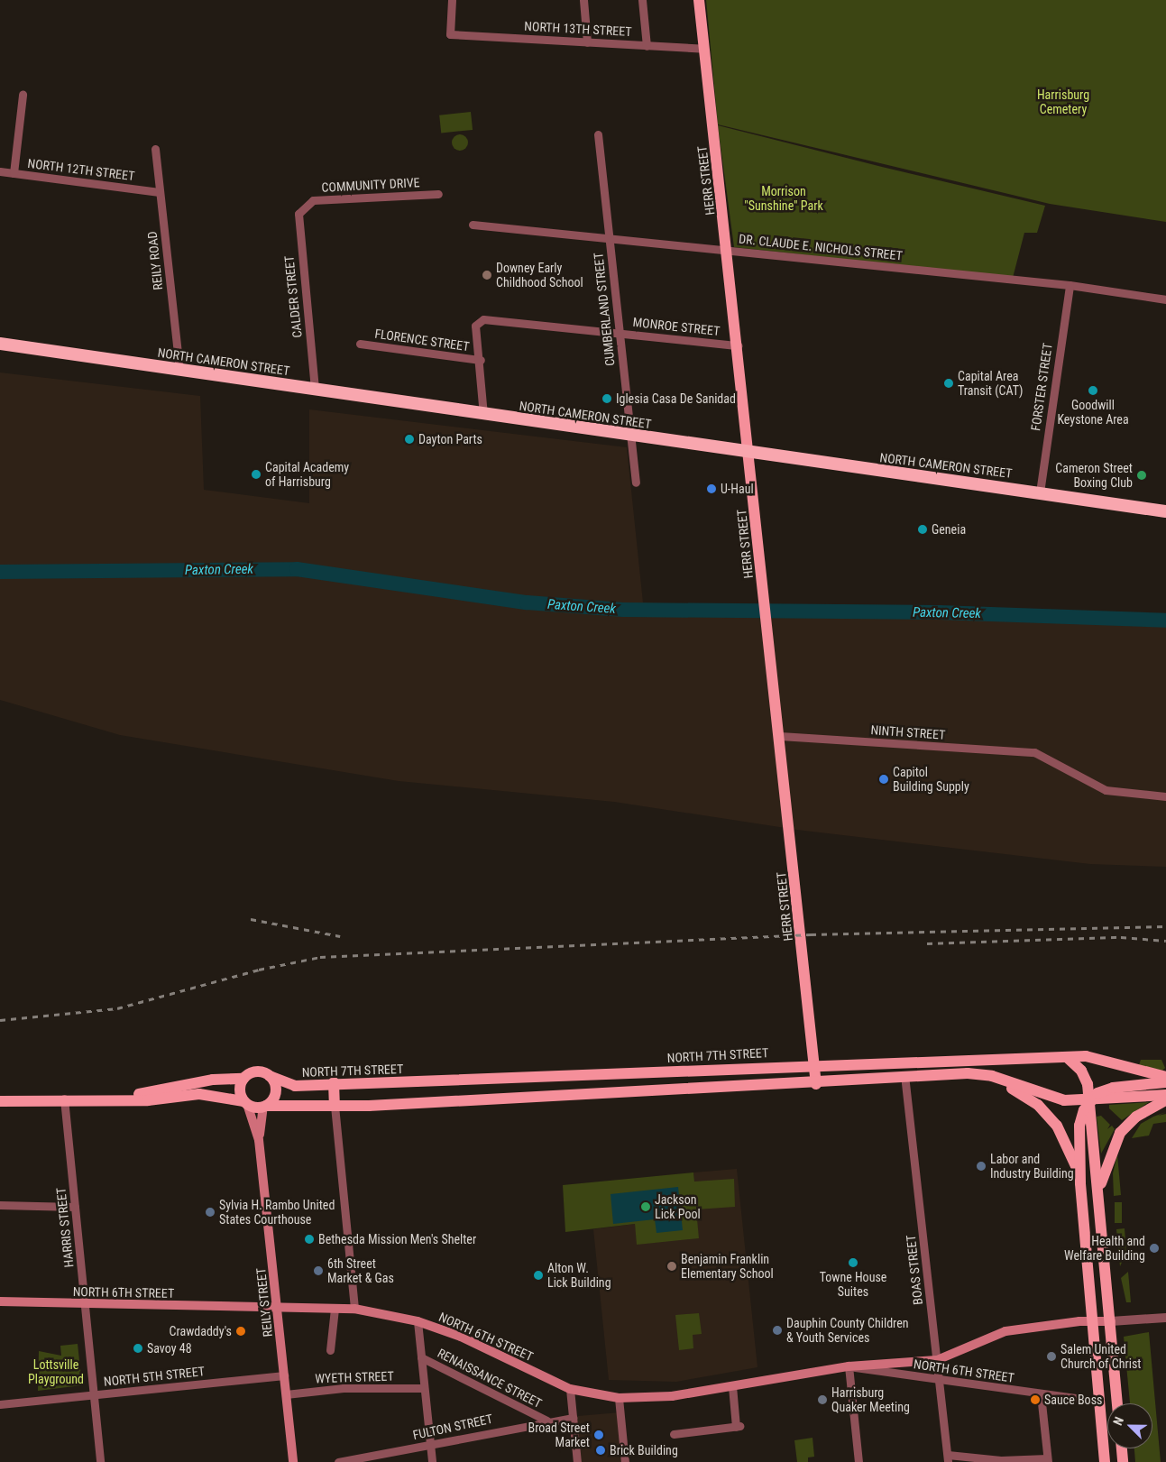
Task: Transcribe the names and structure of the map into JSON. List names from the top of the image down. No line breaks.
{"streets":{"highway":["NORTH CAMERON STREET"],"main road":["HERR STREET","NORTH 7TH STREET","NORTH 6TH STREET","REILY STREET"],"street":["NORTH 13TH STREET","NORTH 12TH STREET","COMMUNITY DRIVE","DR. CLAUDE E. NICHOLS STREET","REILY ROAD","CALDER STREET","CUMBERLAND STREET","MONROE STREET","FLORENCE STREET","FORSTER STREET","NINTH STREET","HARRIS STREET","BOAS STREET","NORTH 5TH STREET","WYETH STREET","RENAISSANCE STREET","FULTON STREET"]},"crossings":[["NORTH 13TH STREET","HERR STREET"],["NORTH 12TH STREET","REILY ROAD"],["HERR STREET","DR. CLAUDE E. NICHOLS STREET"],["HERR STREET","MONROE STREET"],["HERR STREET","NORTH CAMERON STREET"],["HERR STREET","NINTH STREET"],["HERR STREET","NORTH 7TH STREET"],["COMMUNITY DRIVE","CALDER STREET"],["DR. CLAUDE E. NICHOLS STREET","CUMBERLAND STREET"],["DR. CLAUDE E. NICHOLS STREET","FORSTER STREET"],["REILY ROAD","NORTH CAMERON STREET"],["CALDER STREET","NORTH CAMERON STREET"],["CUMBERLAND STREET","MONROE STREET"],["CUMBERLAND STREET","NORTH CAMERON STREET"],["MONROE STREET","FLORENCE STREET"],["NORTH CAMERON STREET","FORSTER STREET"],["NORTH 7TH STREET","HARRIS STREET"],["NORTH 7TH STREET","BOAS STREET"],["NORTH 7TH STREET","REILY STREET"],["HARRIS STREET","NORTH 6TH STREET"],["HARRIS STREET","NORTH 5TH STREET"],["BOAS STREET","NORTH 6TH STREET"],["NORTH 6TH STREET","REILY STREET"],["REILY STREET","NORTH 5TH STREET"],["REILY STREET","WYETH STREET"],["RENAISSANCE STREET","FULTON STREET"]],"water":["Paxton Creek"],"parks":["Harrisburg Cemetery","Morrison \"Sunshine\" Park","Lottsville Playground"],"places":["Downey Early Childhood School","Capital Area Transit (CAT)","Goodwill Keystone Area","Iglesia Casa De Sanidad","Dayton Parts","Capital Academy of Harrisburg","Cameron Street Boxing Club","U-Haul","Geneia","Capitol Building Supply","Labor and Industry Building","Jackson Lick Pool","Sylvia H. Rambo United States Courthouse","Bethesda Mission Men's Shelter","Health and Welfare Building","Towne House Suites","Benjamin Franklin Elementary School","6th Street Market & Gas","Alton W. Lick Building","Dauphin County Children & Youth Services","Crawdaddy's","Savoy 48","Salem United Church of Christ","Harrisburg Quaker Meeting","Sauce Boss","Broad Street Market","Brick Building"],"north":"top left"}
